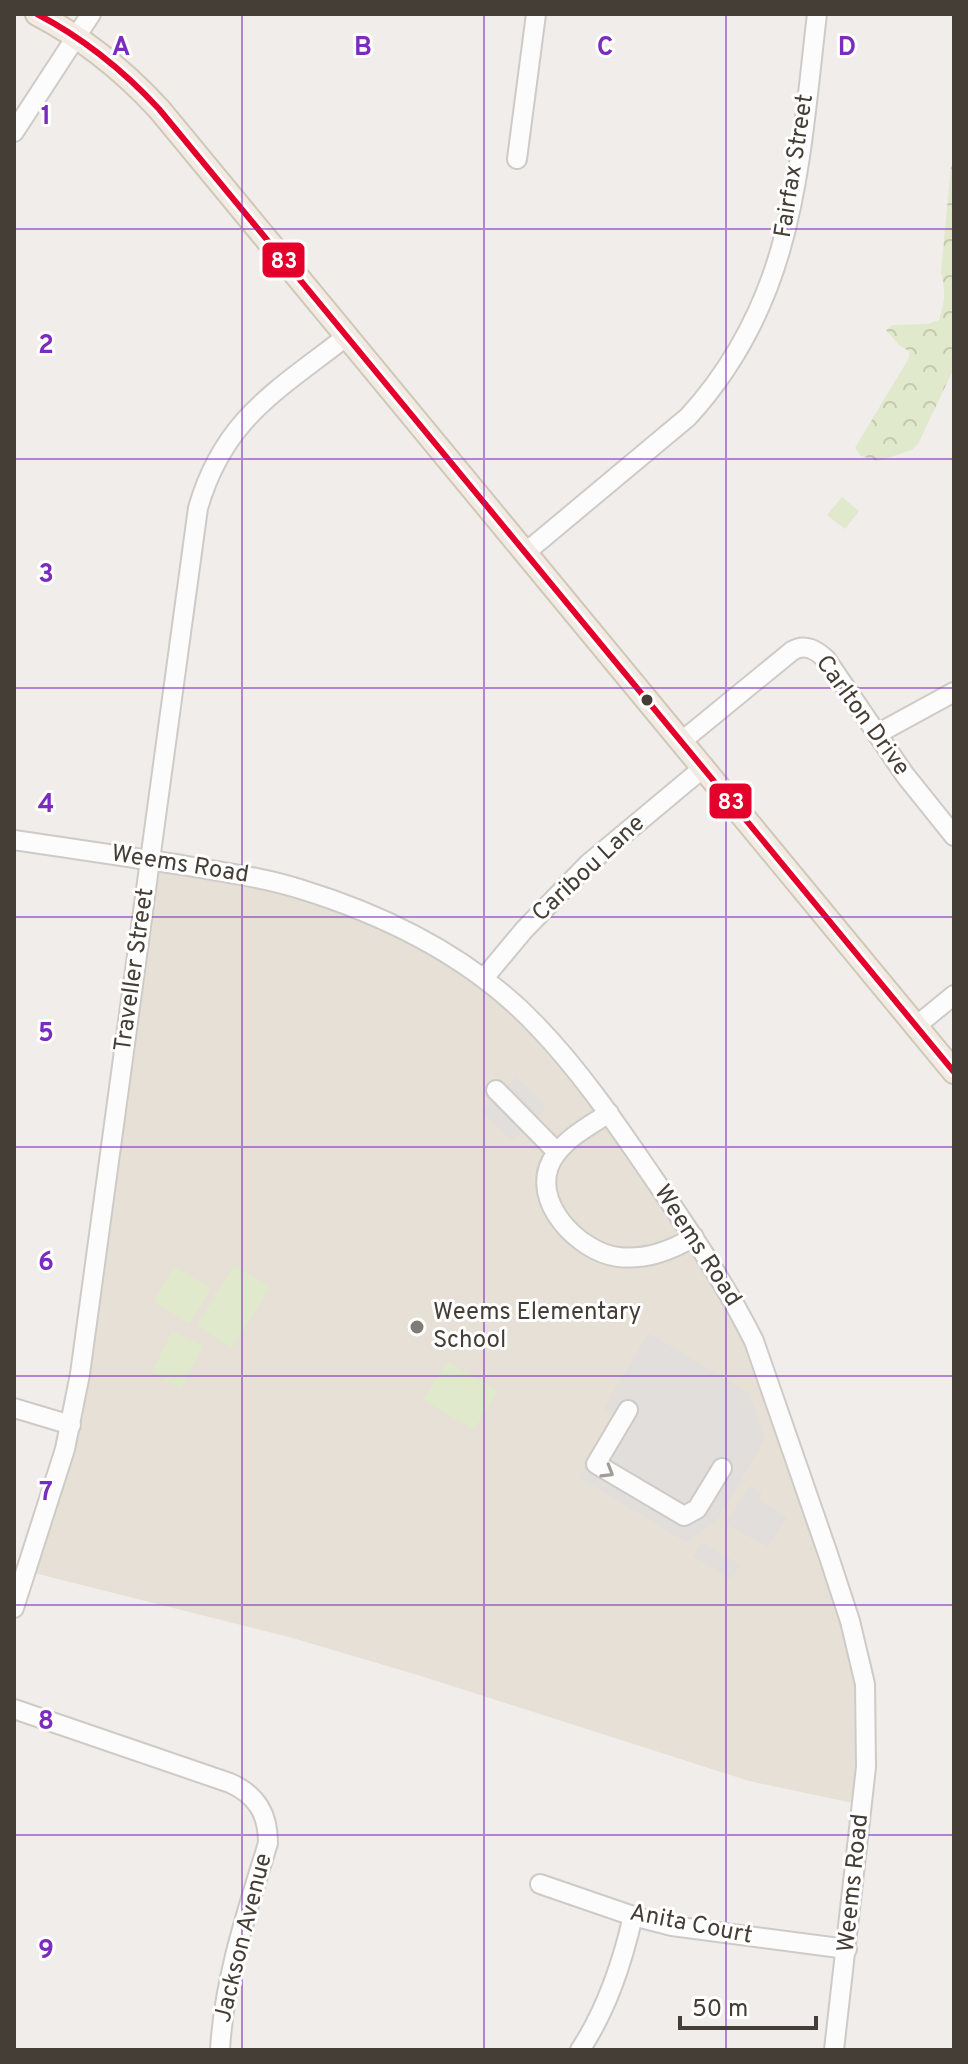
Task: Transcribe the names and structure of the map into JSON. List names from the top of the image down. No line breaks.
{"streets":{"street":["Fairfax Street","Carlton Drive","Weems Road","Caribou Lane","Traveller Street","Anita Court","Jackson Avenue"]},"crossings":[["Weems Road","Caribou Lane"],["Weems Road","Traveller Street"],["Weems Road","Anita Court"]],"places":["Weems Elementary School"],"lines":["transit line 83"],"scale_bar":"50 m","grid":{"columns":["A","B","C","D"],"rows":["1","2","3","4","5","6","7","8","9"]}}
